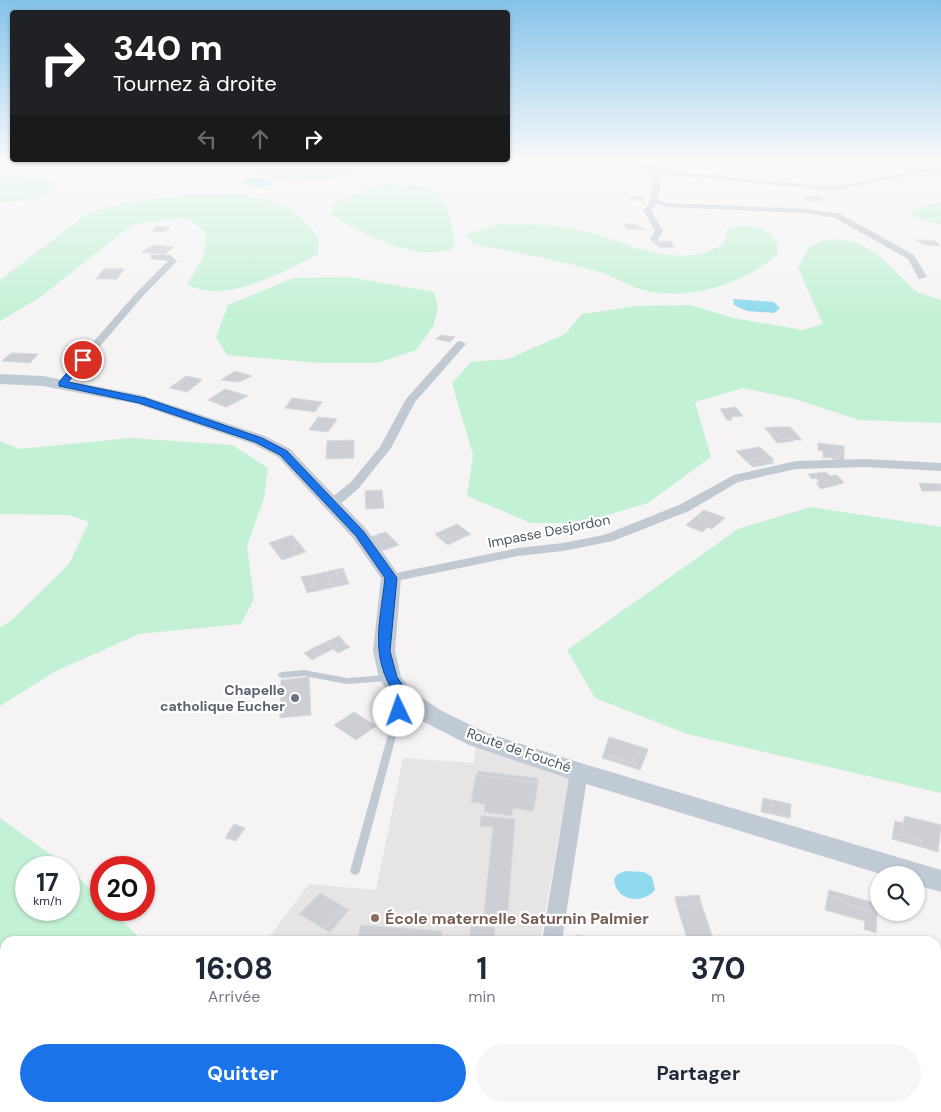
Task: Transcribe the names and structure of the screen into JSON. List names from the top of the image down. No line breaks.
{"streets":{"main road":["Route de Fouché"],"street":["Impasse Desjordon"]},"crossings":[["Impasse Desjordon","Route de Fouché"]],"places":["Chapelle catholique Eucher","École maternelle Saturnin Palmier"],"page":{"turn":["340 m","Tournez à droite"],"speed":"17 km/h","limit":"20","eta":["16:08","Arrivée","1","min","370","m"],"buttons":["Quitter","Partager"]}}
